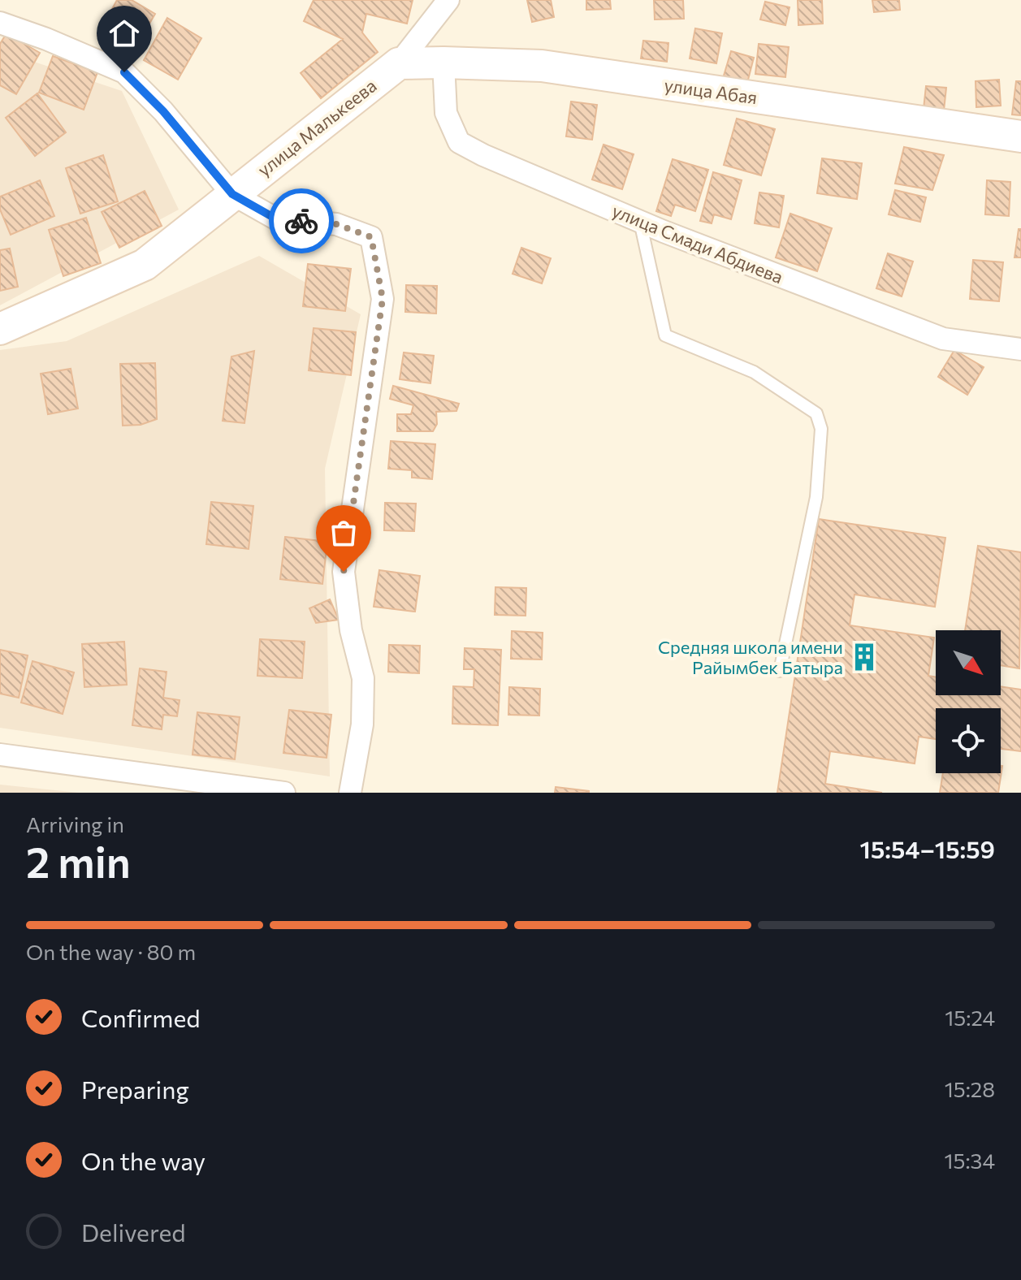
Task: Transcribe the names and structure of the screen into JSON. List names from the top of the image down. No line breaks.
{"streets":{"street":["улица Абая","улица Малькеева","улица Смади Абдиева"]},"crossings":[["улица Абая","улица Малькеева"],["улица Абая","улица Смади Абдиева"]],"places":{"building":["Средняя школа имени Райымбек Батыра"]},"north":"bottom right","page":{"heading":["2 min","Arriving in","15:54–15:59"],"bar":"On the way · 80 m","list":[["Confirmed","15:24"],["Preparing","15:28"],["On the way","15:34"],"Delivered"]}}
